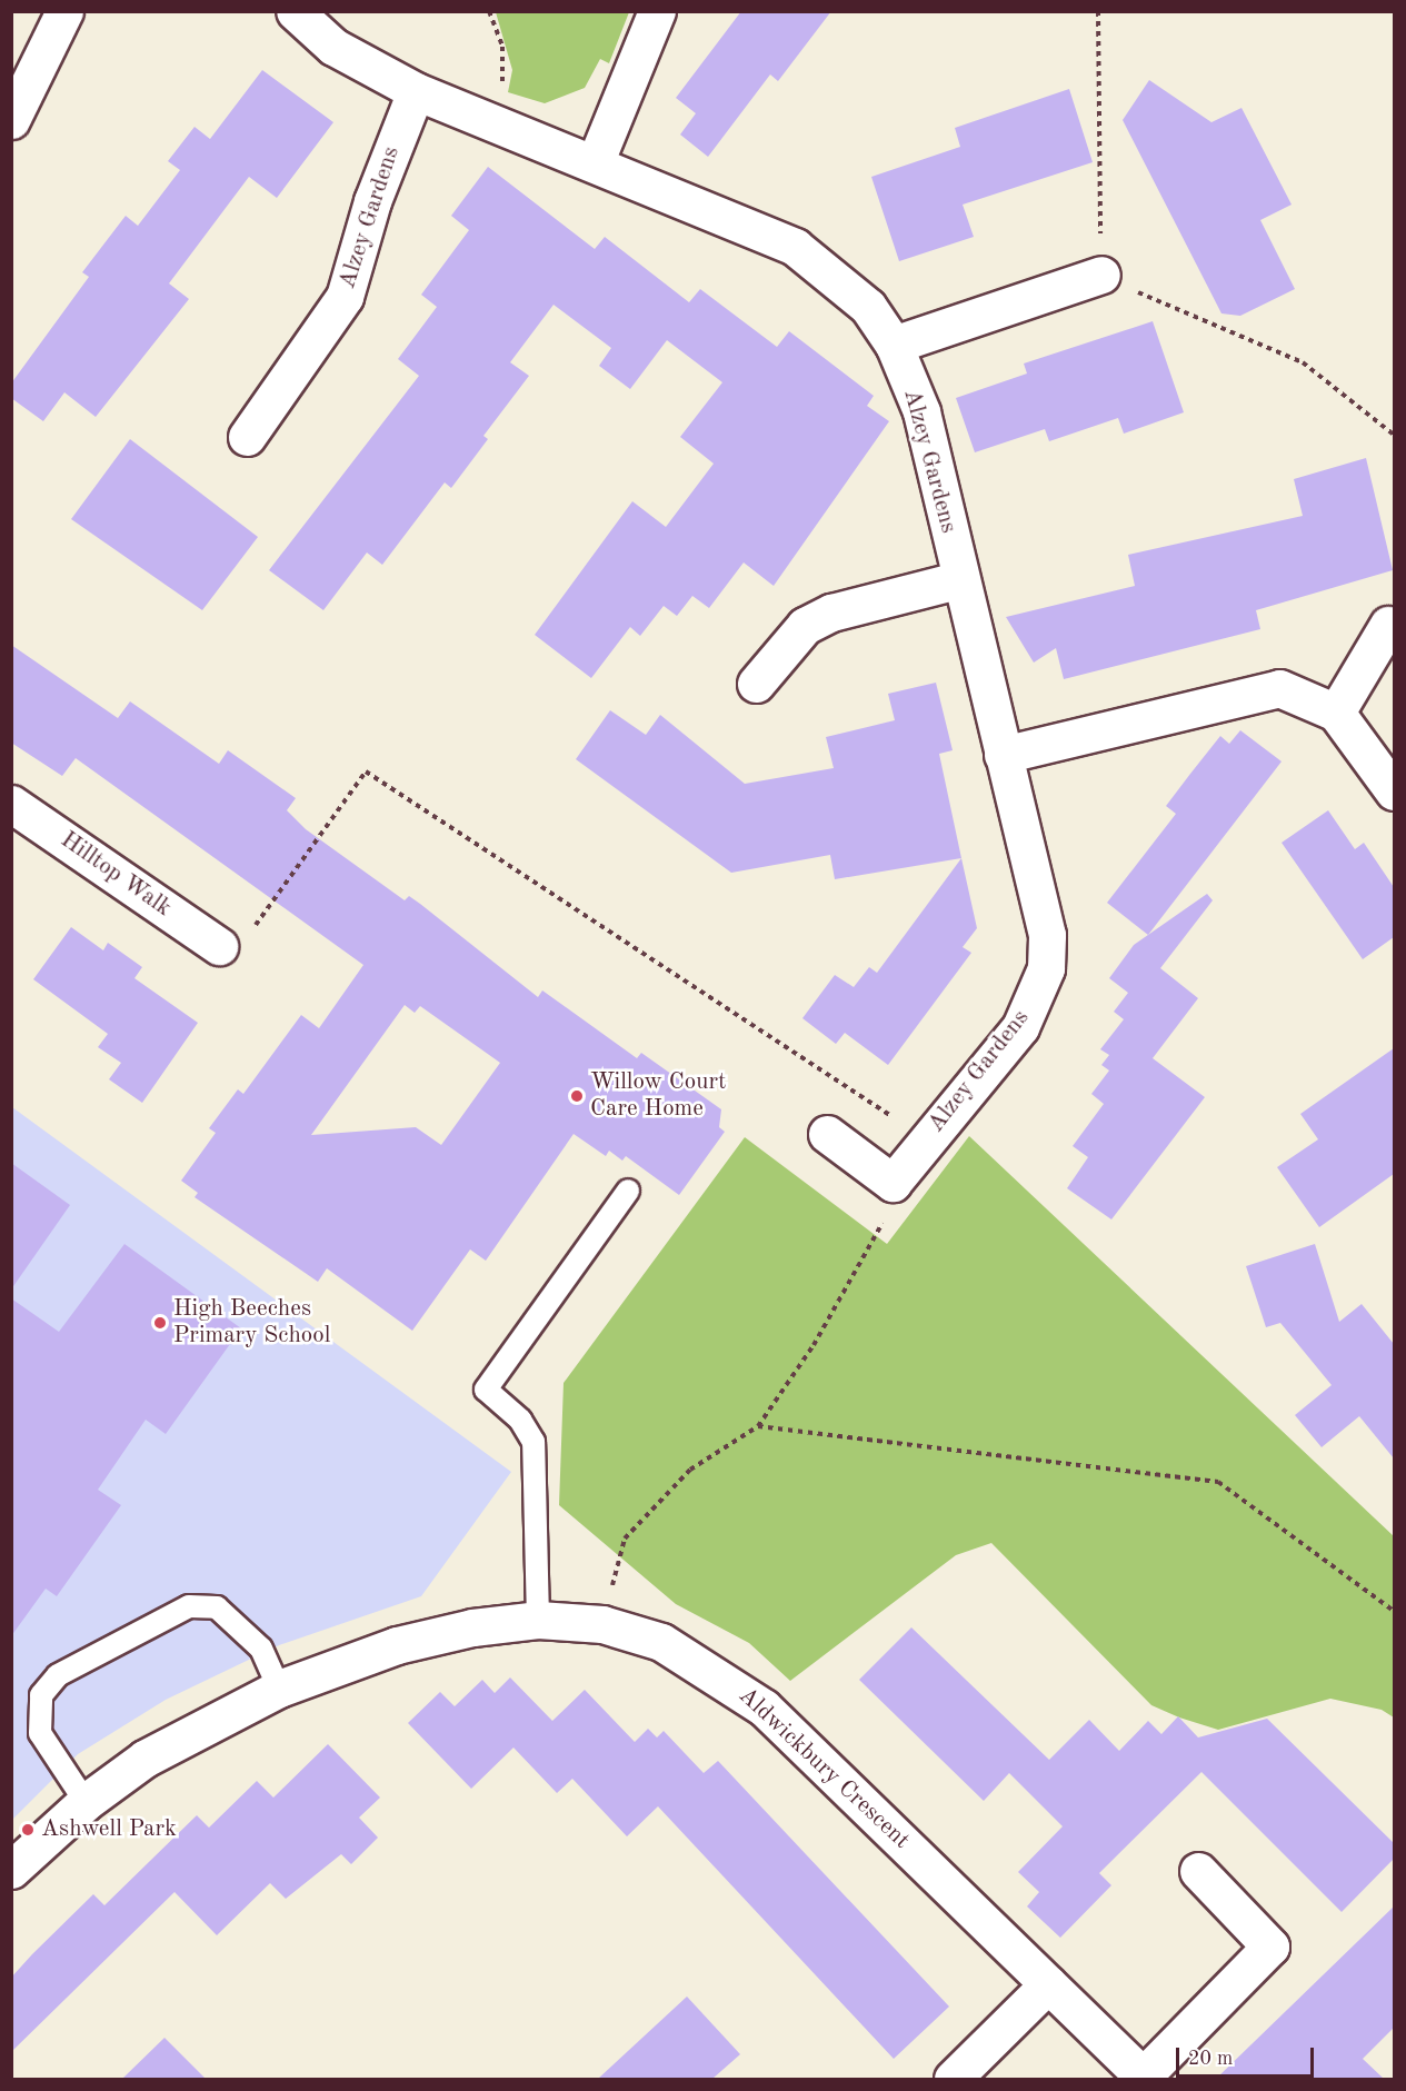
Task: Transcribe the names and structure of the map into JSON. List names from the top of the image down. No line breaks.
{"streets":{"street":["Alzey Gardens","Hilltop Walk","Aldwickbury Crescent"]},"places":["Willow Court Care Home","High Beeches Primary School","Ashwell Park"],"scale_bar":"20 m"}
